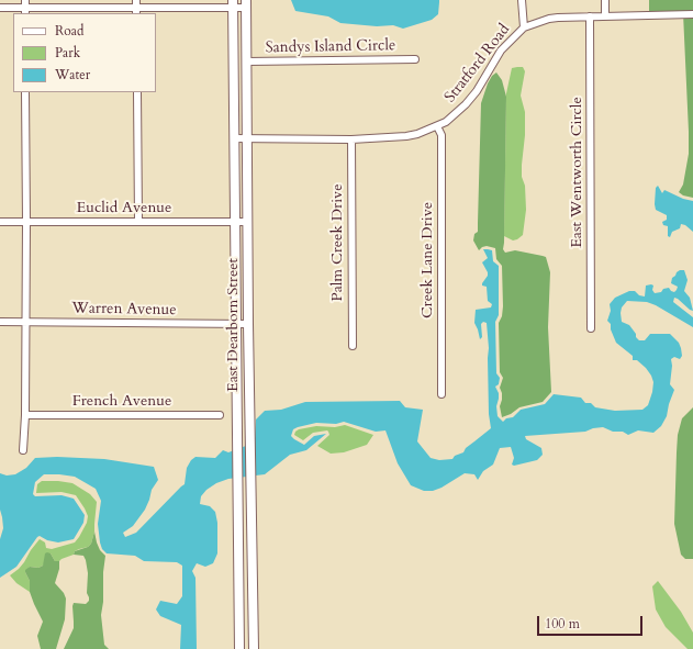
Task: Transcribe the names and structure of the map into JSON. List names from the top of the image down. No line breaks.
{"streets":{"main road":["East Dearborn Street"],"street":["Sandys Island Circle","Stratford Road","East Wentworth Circle","Euclid Avenue","Palm Creek Drive","Creek Lane Drive","Warren Avenue","French Avenue"]},"crossings":[["Sandys Island Circle","East Dearborn Street"],["Stratford Road","East Wentworth Circle"],["Stratford Road","Palm Creek Drive"],["Stratford Road","Creek Lane Drive"],["Stratford Road","East Dearborn Street"],["Euclid Avenue","East Dearborn Street"],["Warren Avenue","East Dearborn Street"]],"legend":["Road","Park","Water"],"scale_bar":"100 m"}
